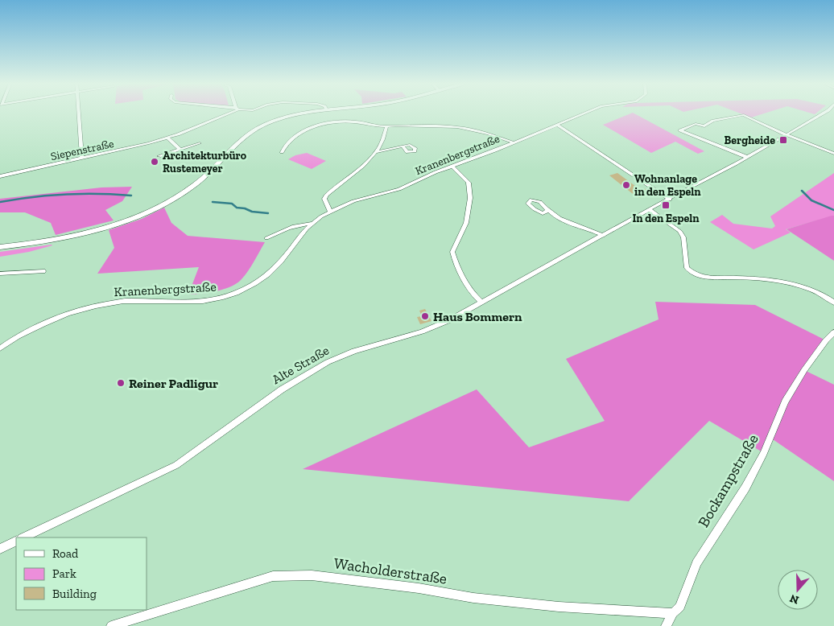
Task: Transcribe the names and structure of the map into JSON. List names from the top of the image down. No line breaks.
{"streets":{"street":["Siepenstraße","Kranenbergstraße","Alte Straße","Bockampstraße","Wacholderstraße"]},"crossings":[["Bockampstraße","Wacholderstraße"]],"places":{"transit":["Bergheide","In den Espeln"],"other":["Architekturbüro Rustemeyer","Wohnanlage in den Espeln","Haus Bommern","Reiner Padligur"]},"legend":["Road","Park","Building"],"north":"bottom"}
